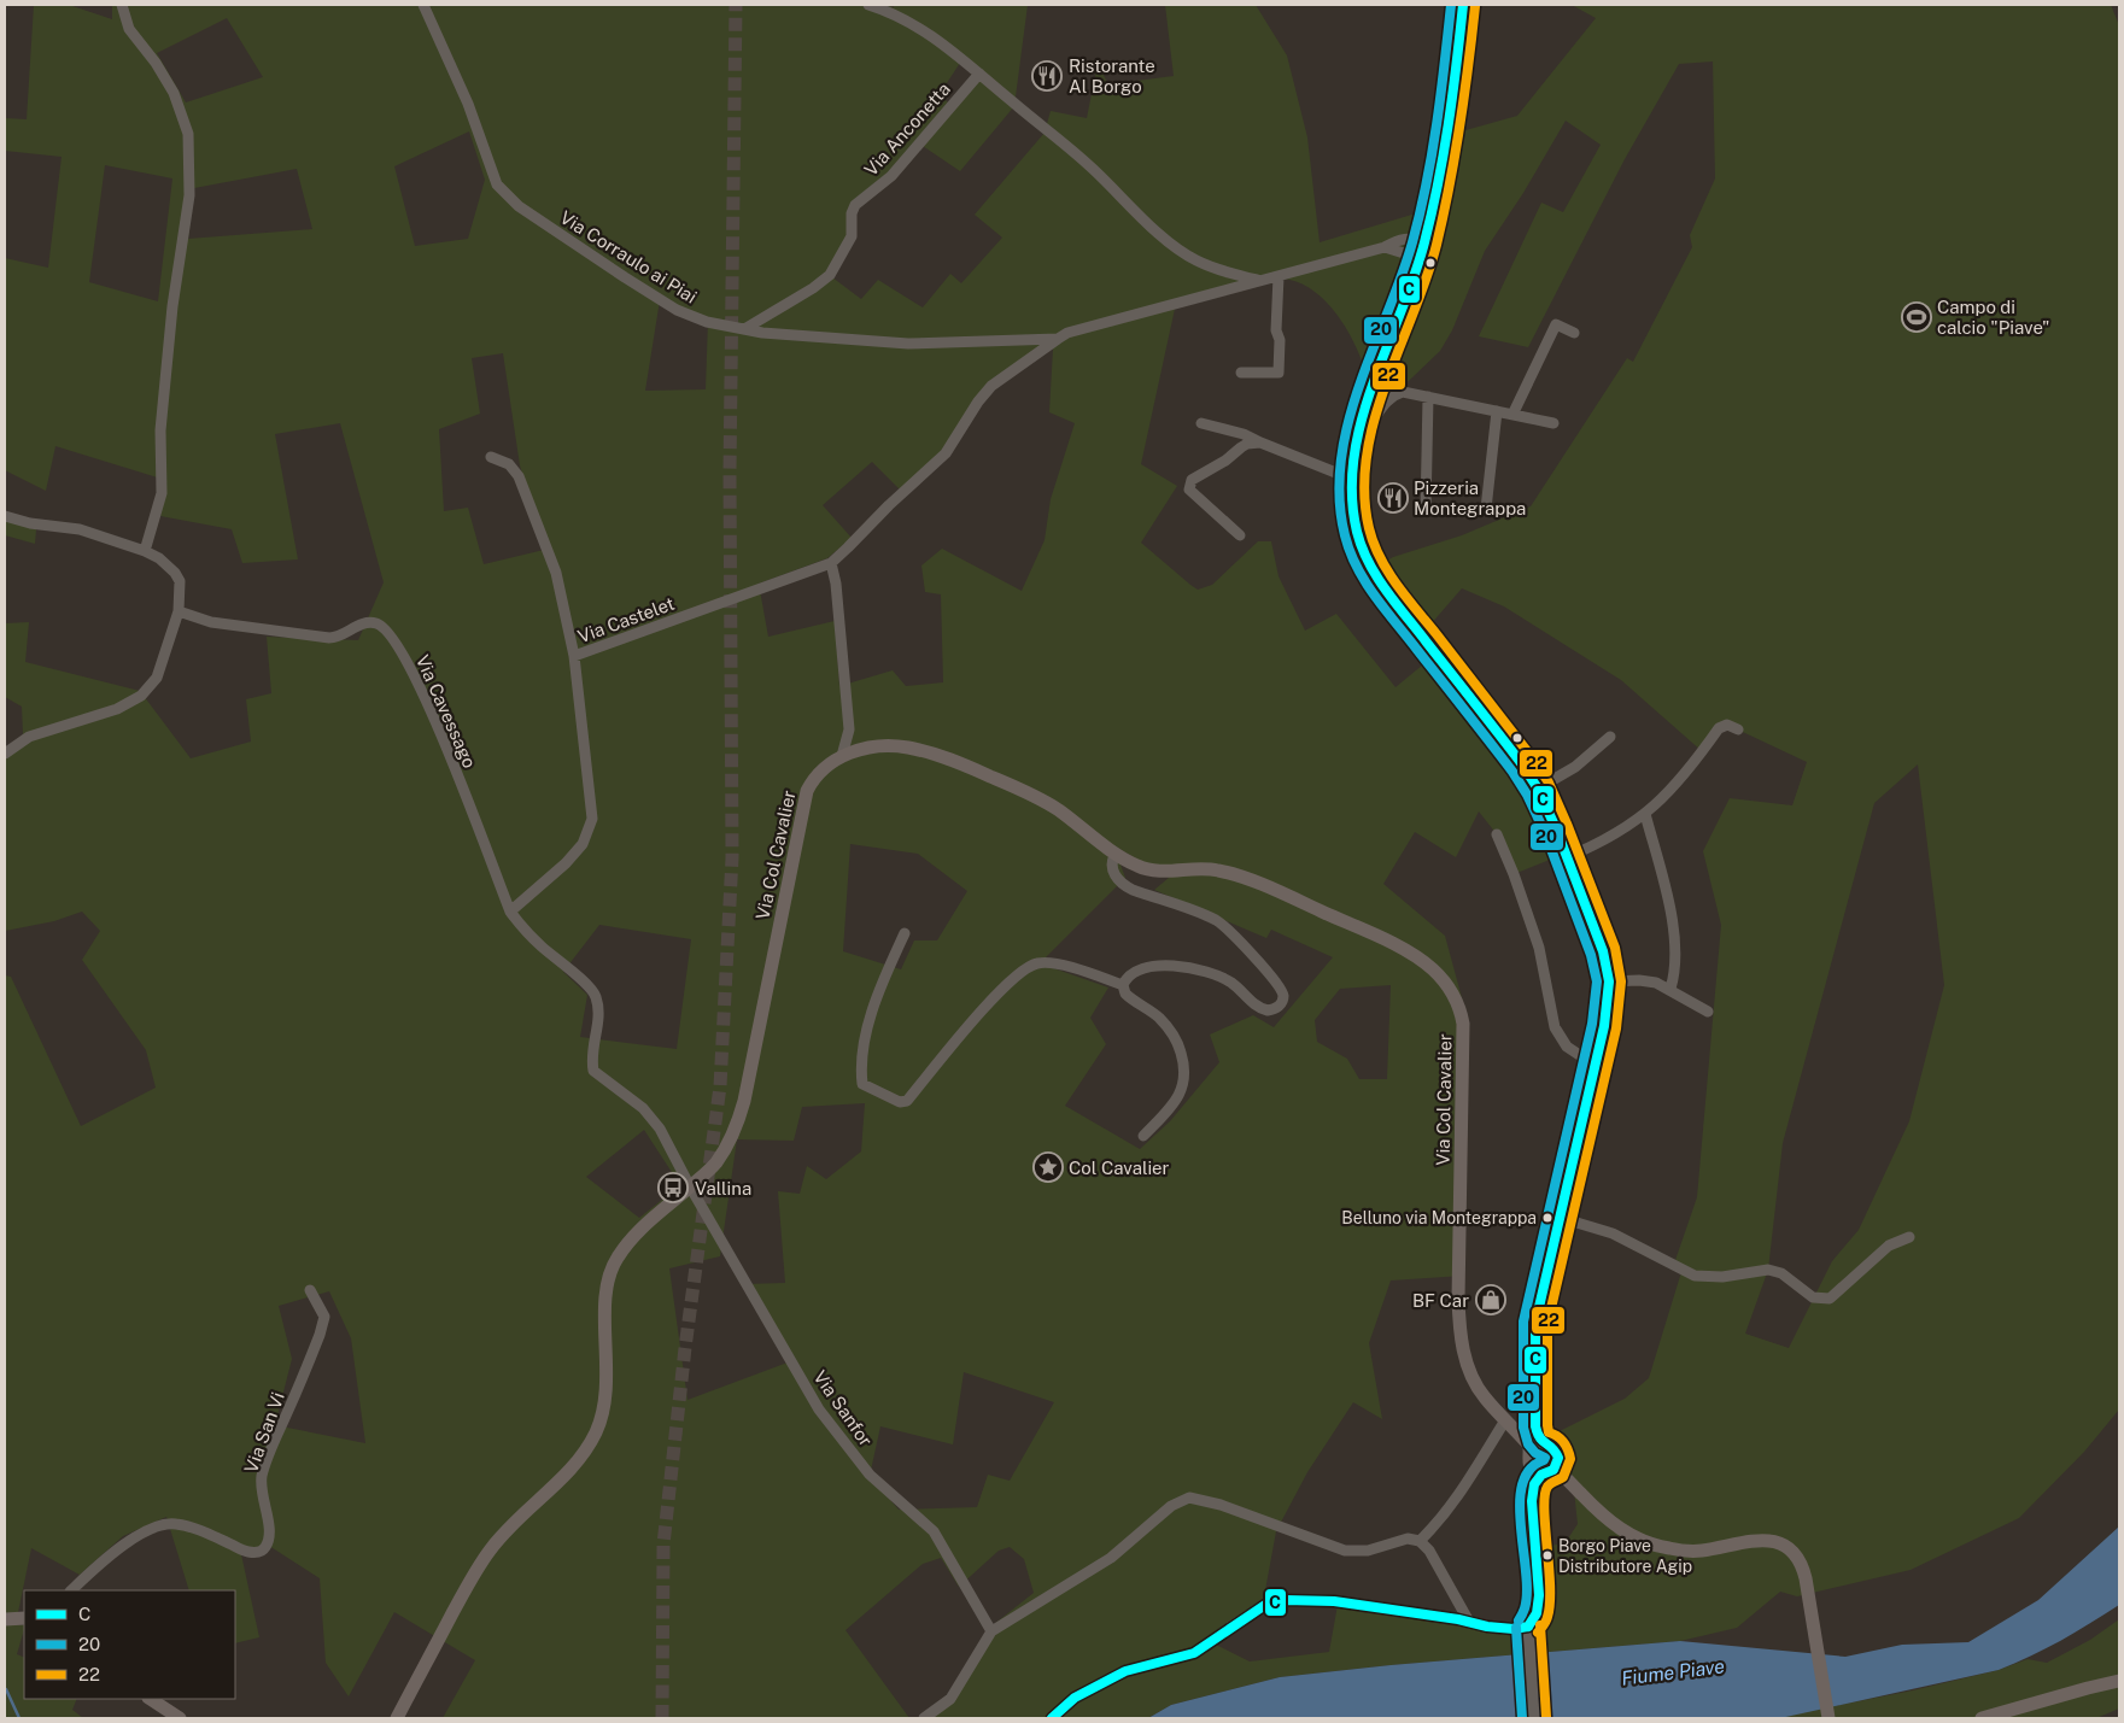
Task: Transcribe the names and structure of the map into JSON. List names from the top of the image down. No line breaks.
{"streets":{"main road":["Via Col Cavalier"],"street":["Via Anconetta","Via Corraulo ai Piai","Via Castelet","Via Cavessago","Via Sanfor","Via San Vi"]},"crossings":[["Via Anconetta","Via Corraulo ai Piai"],["Via Corraulo ai Piai","Via Castelet"],["Via Cavessago","Via Col Cavalier"],["Via Cavessago","Via Sanfor"],["Via Col Cavalier","Via Sanfor"]],"water":["Fiume Piave"],"places":{"restaurant":["Ristorante Al Borgo","Pizzeria Montegrappa"],"sports":["Campo di calcio \"Piave\""],"place":["Col Cavalier"],"bus stop":["Vallina"],"other":["Belluno via Montegrappa","Borgo Piave Distributore Agip"],"shop":["BF Car"]},"lines":["transit line C","transit line 20","transit line 22"],"legend":["C","20","22"]}
